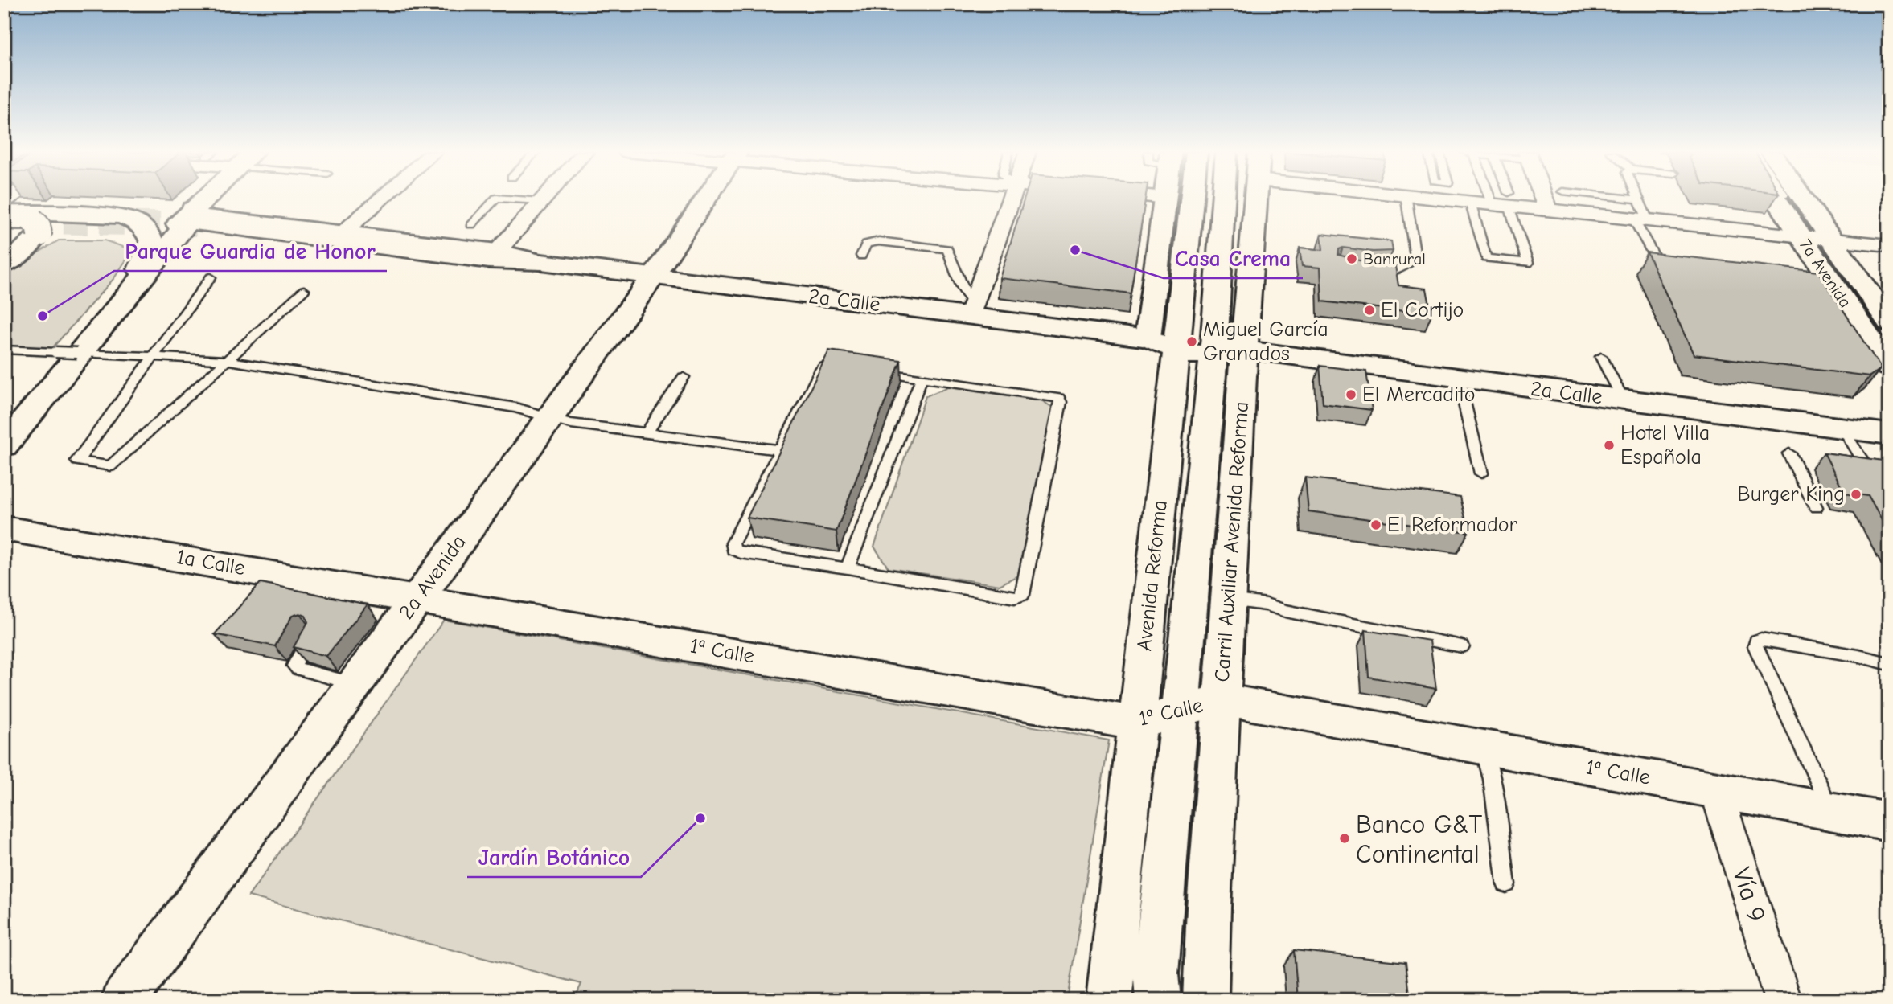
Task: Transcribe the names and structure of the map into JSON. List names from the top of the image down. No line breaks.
{"streets":{"main road":["7a Avenida","2a Calle","Carril Auxiliar Avenida Reforma","1a Calle","Avenida Reforma","2a Avenida","1ª Calle"],"street":["Vía 9"]},"crossings":[["2a Calle","Carril Auxiliar Avenida Reforma"],["2a Calle","Avenida Reforma"],["2a Calle","2a Avenida"],["Carril Auxiliar Avenida Reforma","1ª Calle"],["1a Calle","2a Avenida"],["1a Calle","1ª Calle"],["Avenida Reforma","1ª Calle"],["2a Avenida","1ª Calle"],["1ª Calle","Vía 9"]],"places":["Casa Crema","Banrural","El Cortijo","Parque Guardia de Honor","Miguel García Granados","El Mercadito","Hotel Villa Española","Burger King","El Reformador","Jardín Botánico","Banco G&T Continental"]}
